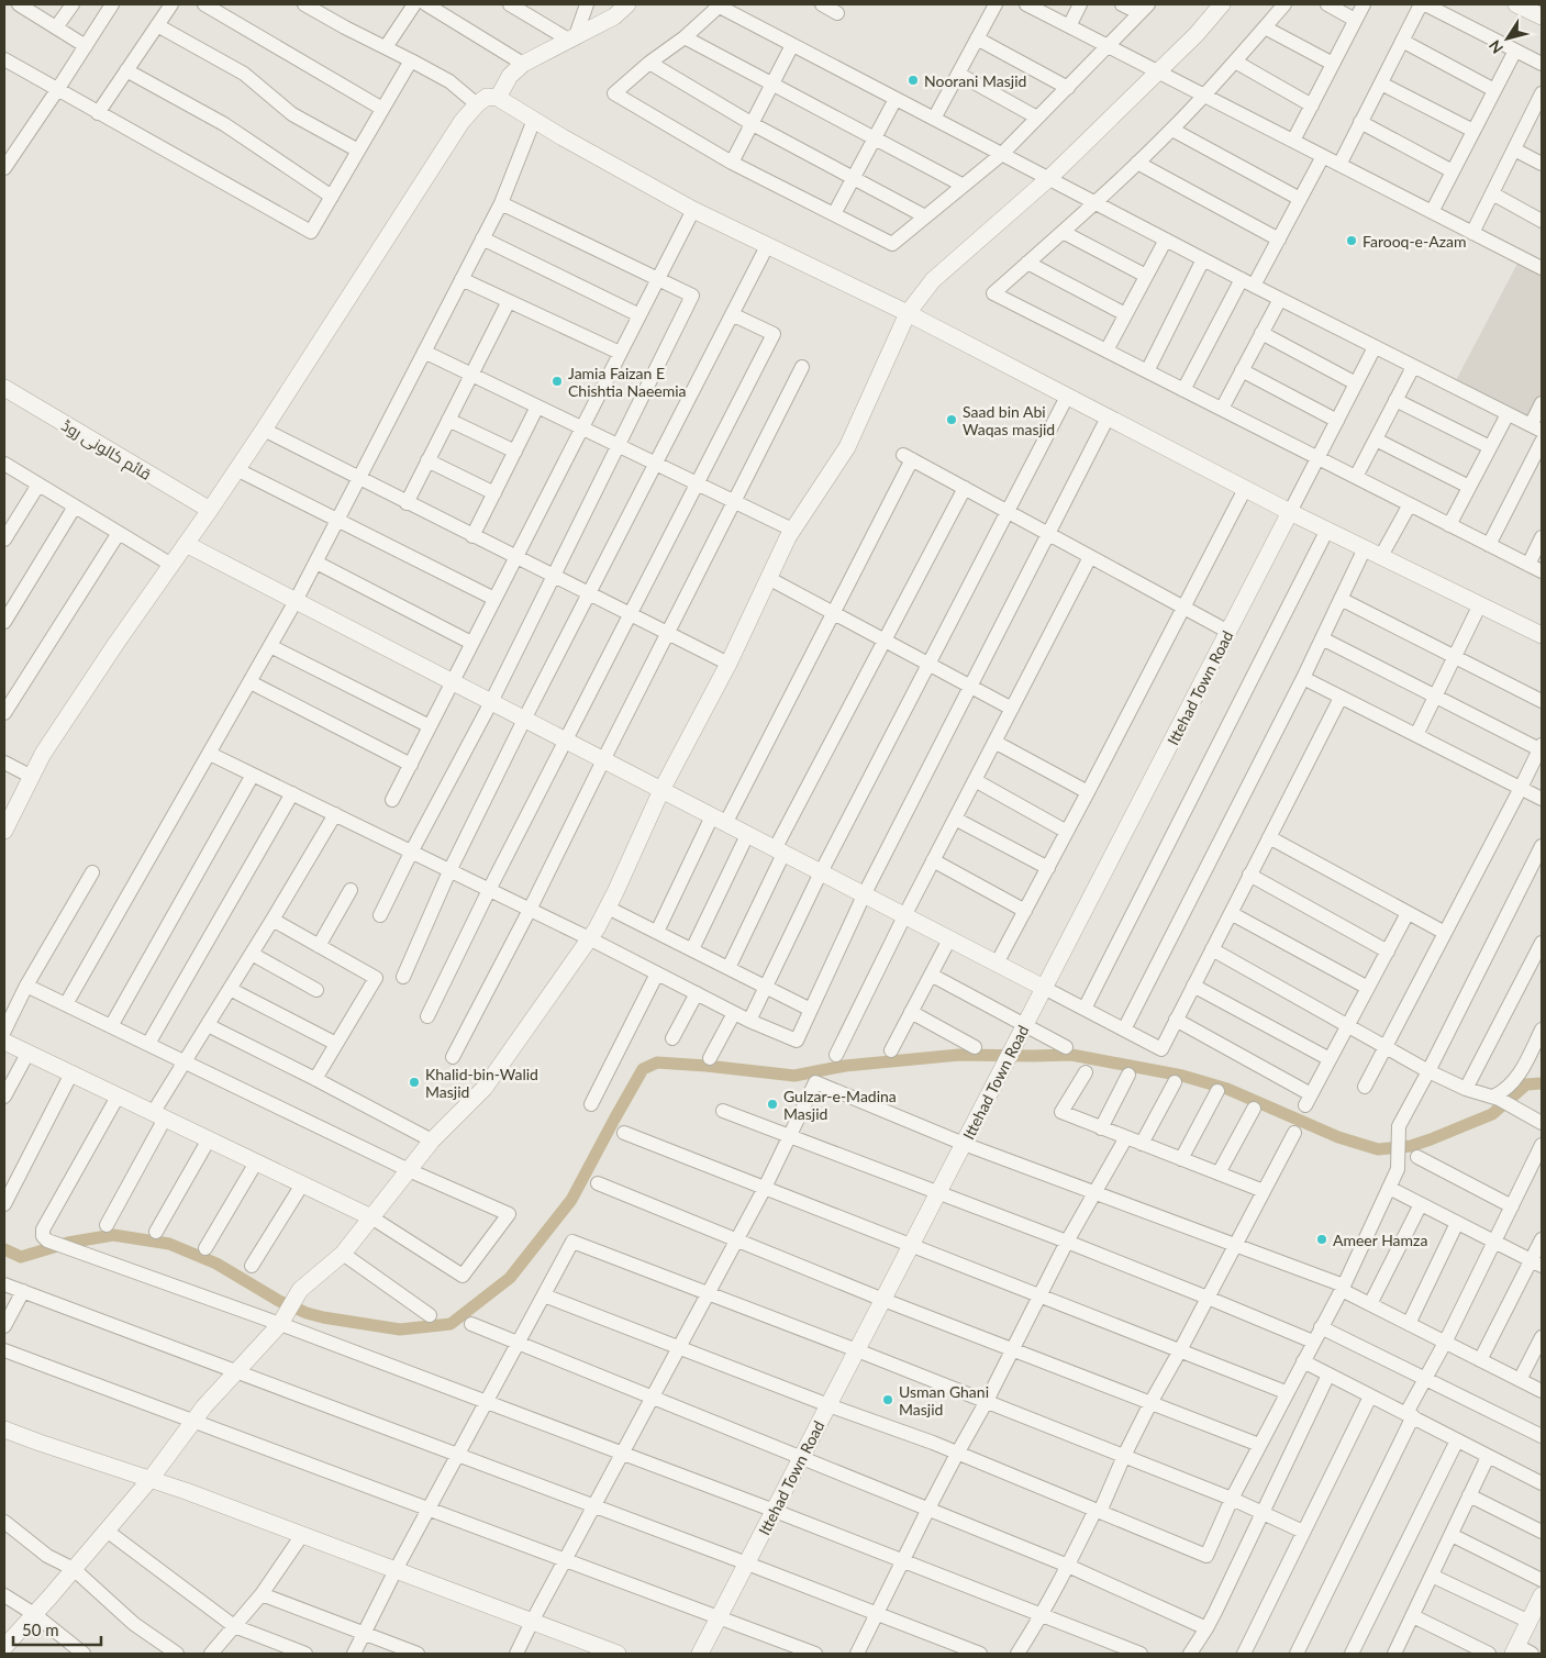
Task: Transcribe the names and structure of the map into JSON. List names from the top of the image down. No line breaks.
{"streets":{"street":["قائم کالونی روڈ","Ittehad Town Road"]},"places":["Noorani Masjid","Farooq-e-Azam","Jamia Faizan E Chishtia Naeemia","Saad bin Abi Waqas masjid","Khalid-bin-Walid Masjid","Gulzar-e-Madina Masjid","Ameer Hamza","Usman Ghani Masjid"],"scale_bar":"50 m","north":"bottom left"}
